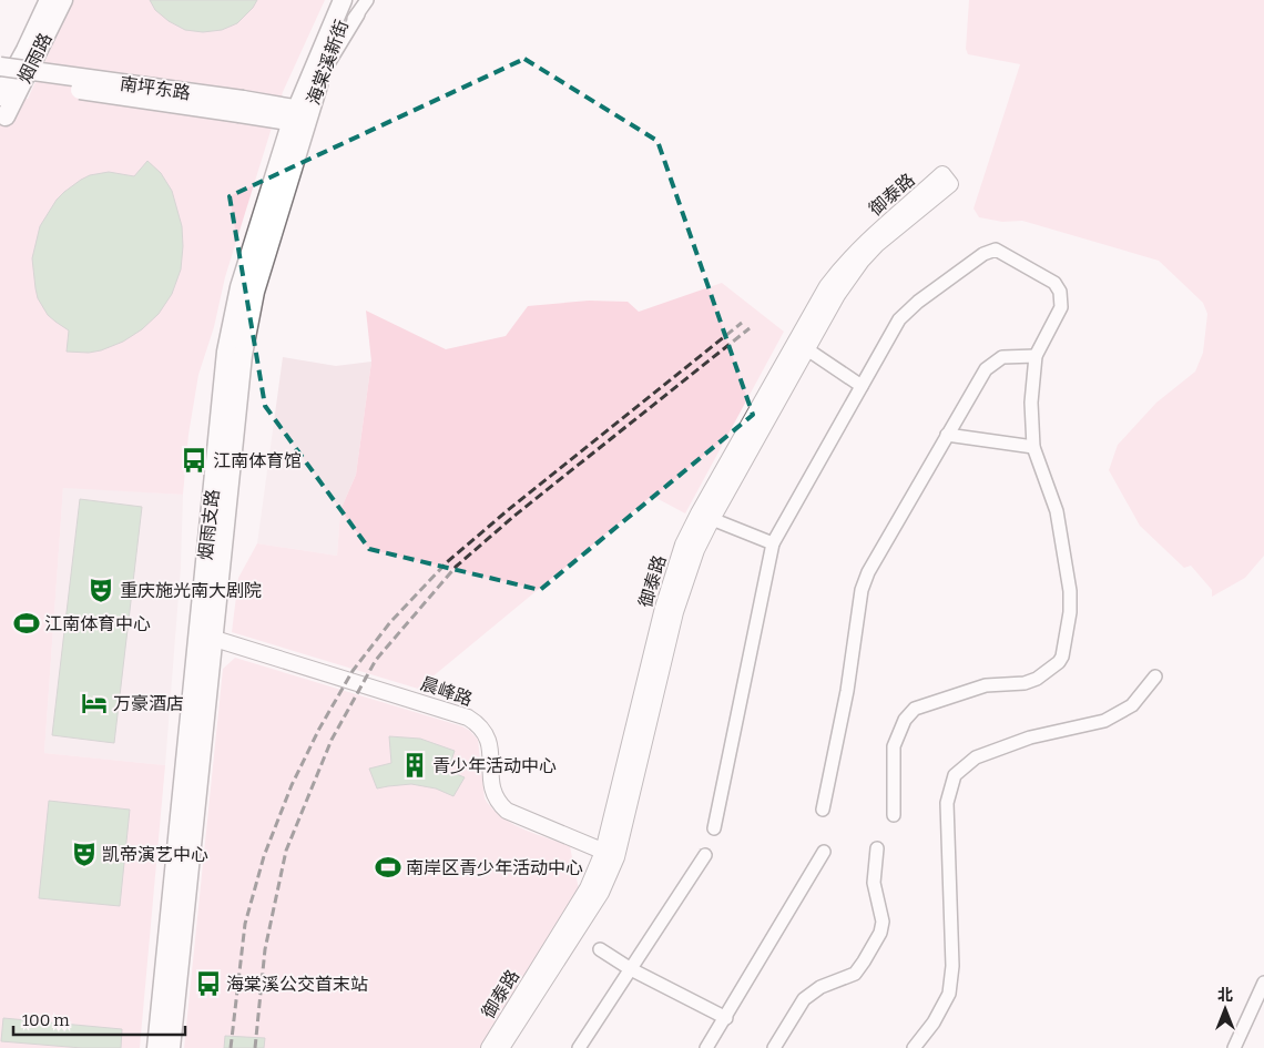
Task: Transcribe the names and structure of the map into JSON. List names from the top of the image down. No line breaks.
{"streets":{"main road":["烟雨路","海棠溪新街","南坪东路","烟雨支路"],"street":["御泰路","晨峰路"]},"crossings":[["海棠溪新街","南坪东路"],["海棠溪新街","烟雨支路"],["南坪东路","烟雨支路"],["御泰路","晨峰路"],["烟雨支路","晨峰路"]],"places":{"bus stop":["江南体育馆","海棠溪公交首末站"],"theatre":["重庆施光南大剧院","凯帝演艺中心"],"sports":["江南体育中心","南岸区青少年活动中心"],"hotel":["万豪酒店"],"building":["青少年活动中心"]},"scale_bar":"100 m","north":"top"}
